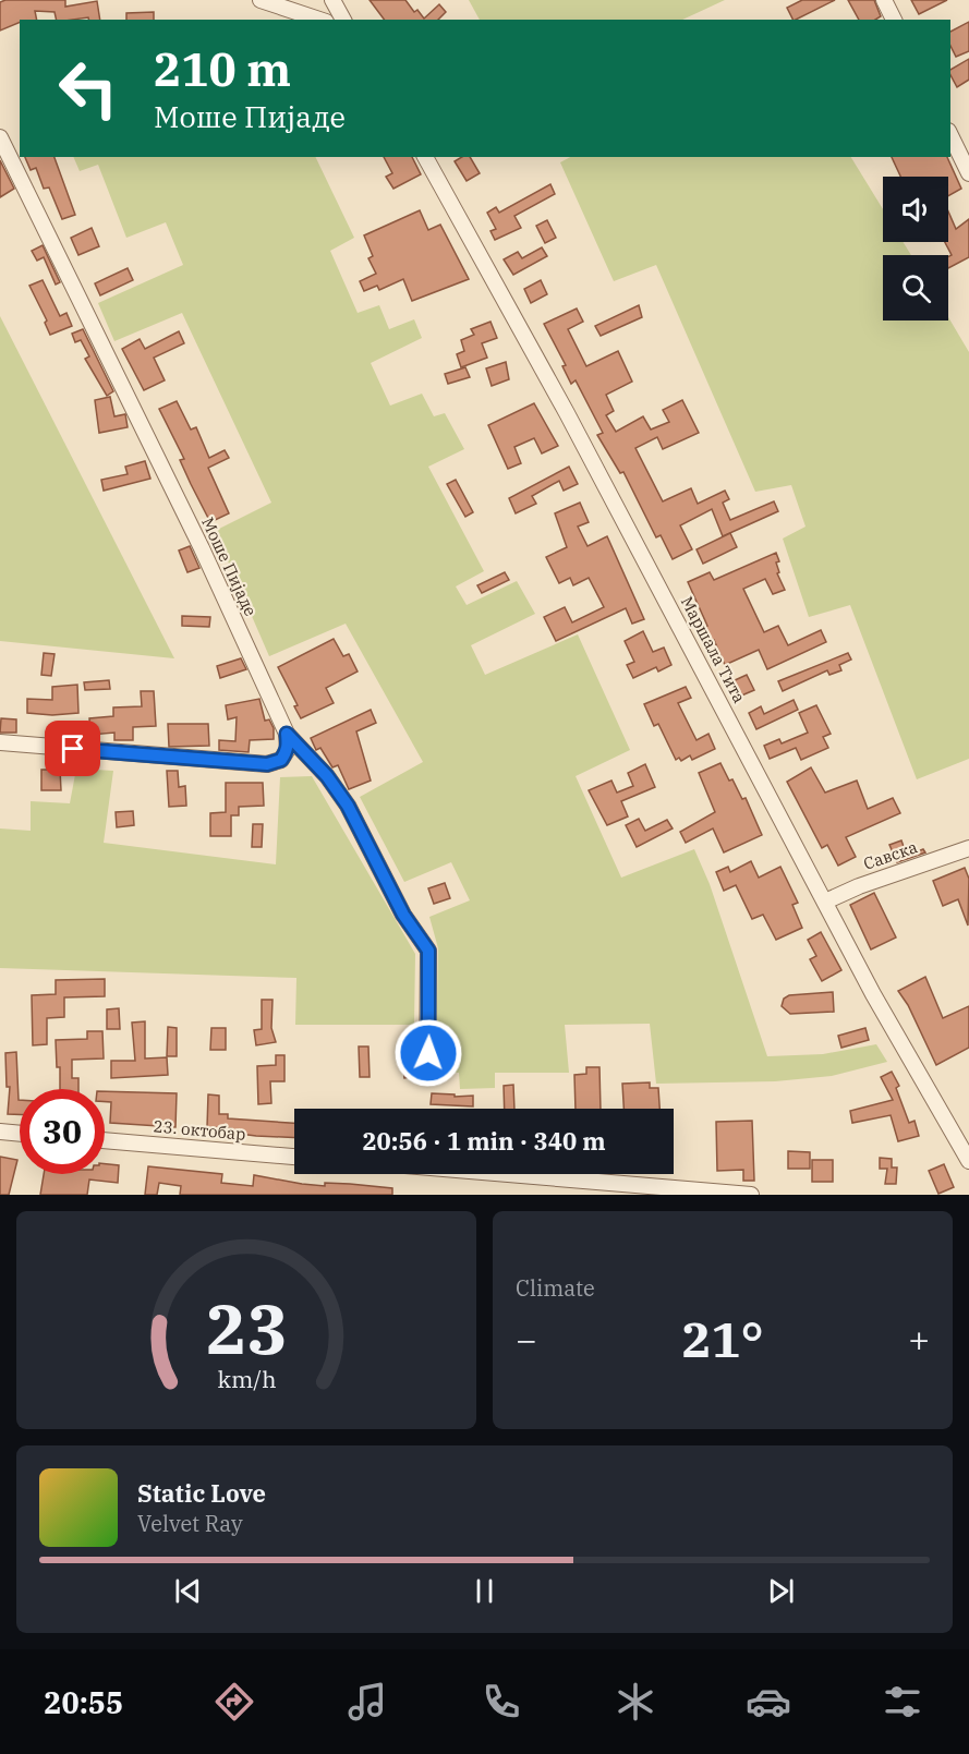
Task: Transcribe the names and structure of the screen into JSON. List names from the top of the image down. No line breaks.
{"streets":{"street":["Моше Пијаде","Маршала Тита","Савска","23. октобар"]},"crossings":[["Маршала Тита","Савска"]],"page":{"turn":["210 m","Моше Пијаде"],"limit":"30","trip":"20:56 · 1 min · 340 m","tile":"Climate","heat":["−","21°","+"],"song":["Static Love","Velvet Ray"],"tabs":"20:55","gauge":["23","km/h"]}}
